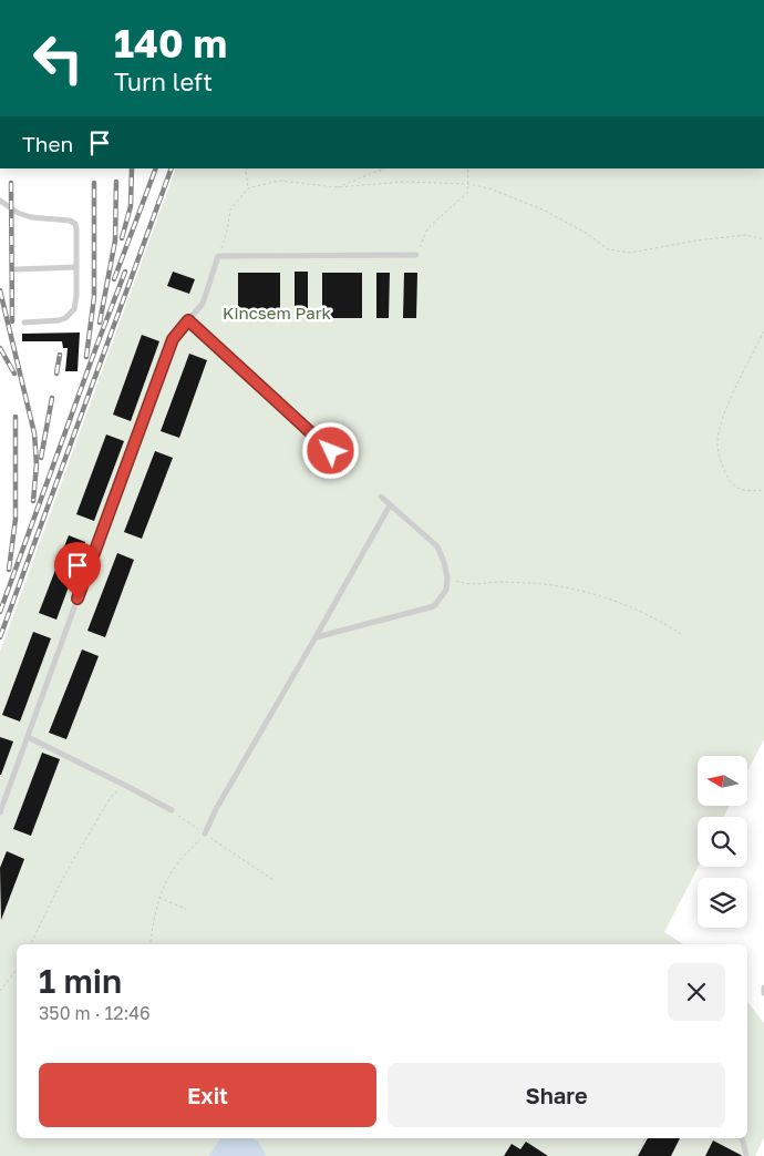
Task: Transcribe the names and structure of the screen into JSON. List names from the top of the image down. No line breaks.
{"parks":["Kincsem Park"],"north":"left","page":{"turn":["140 m","Turn left"],"then":"Then","heading":["1 min","350 m · 12:46"],"buttons":["Exit","Share"]}}
